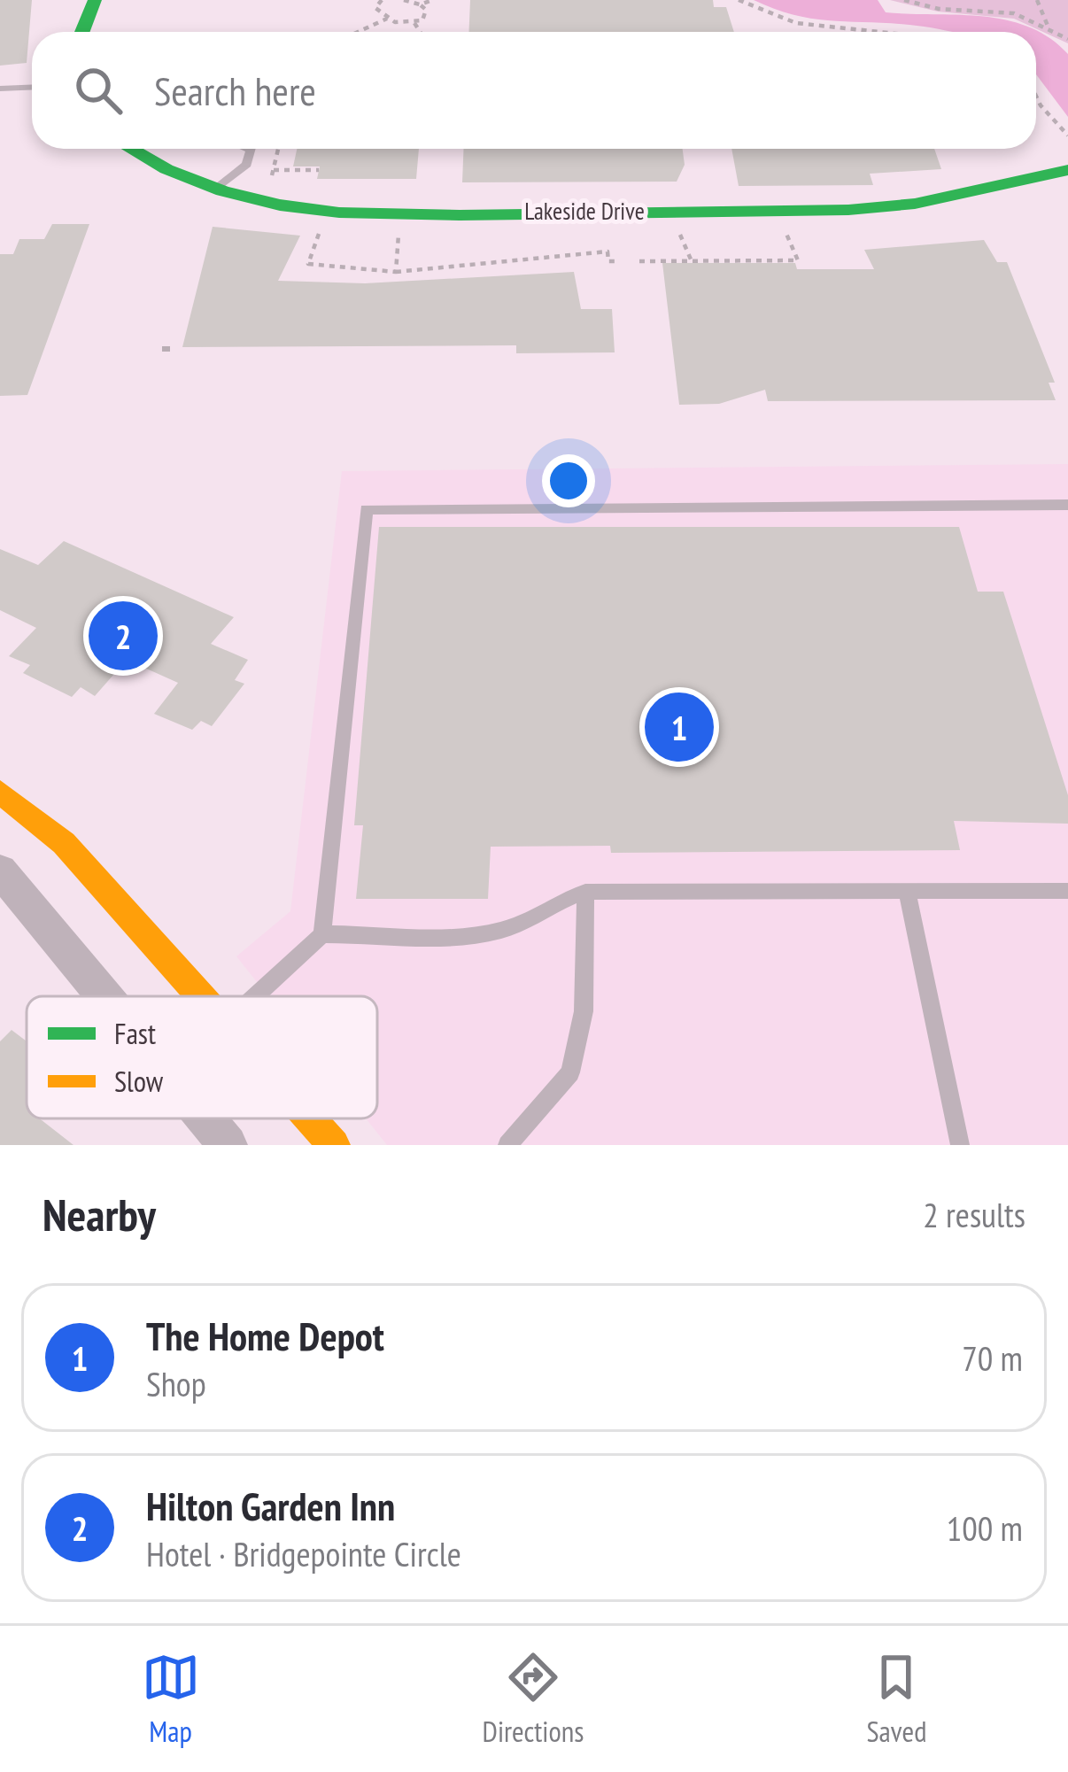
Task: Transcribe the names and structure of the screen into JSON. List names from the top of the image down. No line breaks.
{"streets":{"street":["Lakeside Drive"]},"legend":["Fast","Slow"],"page":{"search":"Search here","pins":["2","1"],"heading":["Nearby","2 results"],"list":[{"mark":"1","name":"The Home Depot","note":"Shop","value":"70 m"},{"mark":"2","name":"Hilton Garden Inn","note":"Hotel · Bridgepointe Circle","value":"100 m"}],"nav":["Map","Directions","Saved"]}}
